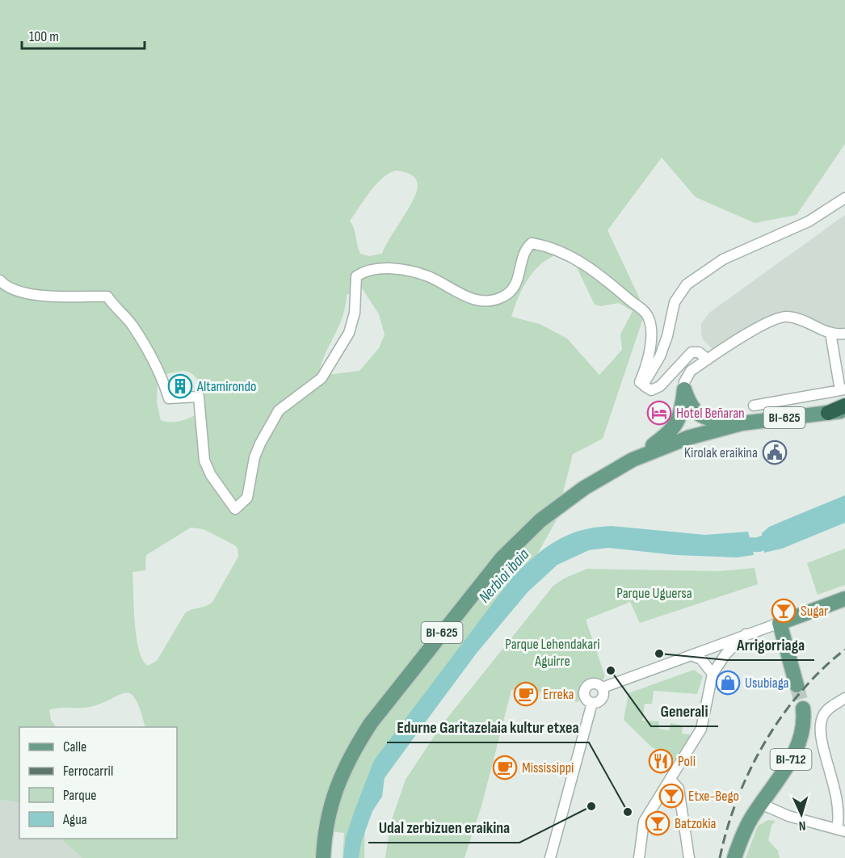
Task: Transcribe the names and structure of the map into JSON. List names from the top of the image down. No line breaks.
{"streets":{"main road":["BI-625","BI-712"]},"water":["Nerbioi ibaia"],"parks":["Parque Uguersa","Parque Lehendakari Aguirre"],"places":{"building":["Altamirondo"],"hotel":["Hotel Beñaran"],"public building":["Kirolak eraikina"],"bar":["Sugar","Etxe-Bego","Batzokia"],"other":["Arrigorriaga","Generali","Udal zerbizuen eraikina","Edurne Garitazelaia kultur etxea"],"shop":["Usubiaga"],"cafe":["Erreka","Mississippi"],"restaurant":["Poli"]},"legend":["Calle","Ferrocarril","Parque","Agua"],"scale_bar":"100 m","north":"bottom"}
